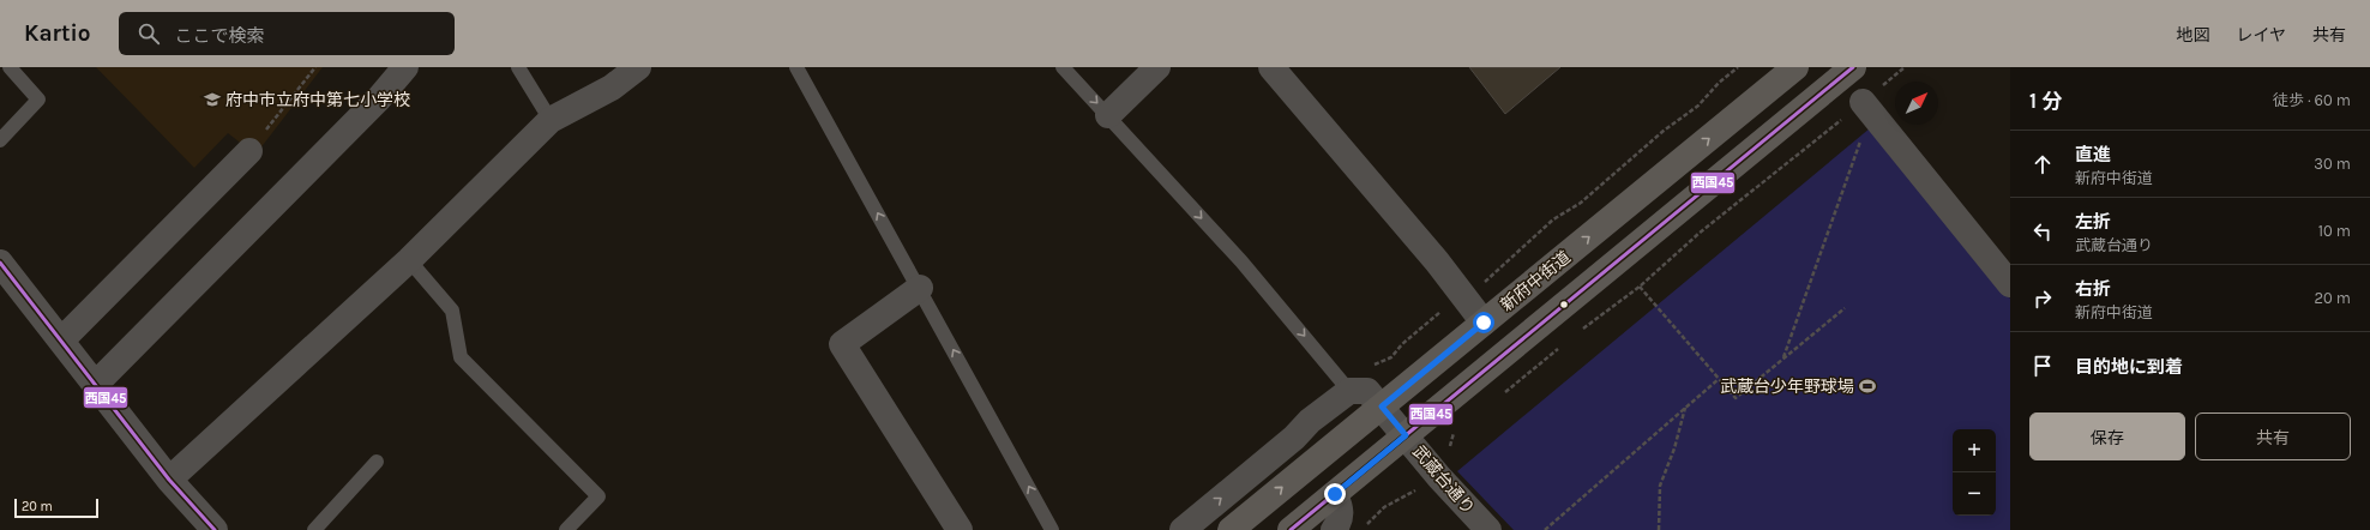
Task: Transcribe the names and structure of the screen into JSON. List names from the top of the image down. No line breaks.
{"streets":{"main road":["新府中街道"],"street":["武蔵台通り"]},"crossings":[["新府中街道","武蔵台通り"]],"places":{"school or university":["府中市立府中第七小学校"],"sports":["武蔵台少年野球場"]},"lines":["transit line 西国45"],"scale_bar":"20 m","north":"top right","page":{"header":"Kartio","search":"ここで検索","nav":["地図","レイヤ","共有"],"heading":["1 分","徒歩 · 60 m"],"list":[["直進","新府中街道","30 m"],["左折","武蔵台通り","10 m"],["右折","新府中街道","20 m"],"目的地に到着"],"buttons":["保存","共有"],"map_buttons":["+","−"],"scale":"20 m"}}
